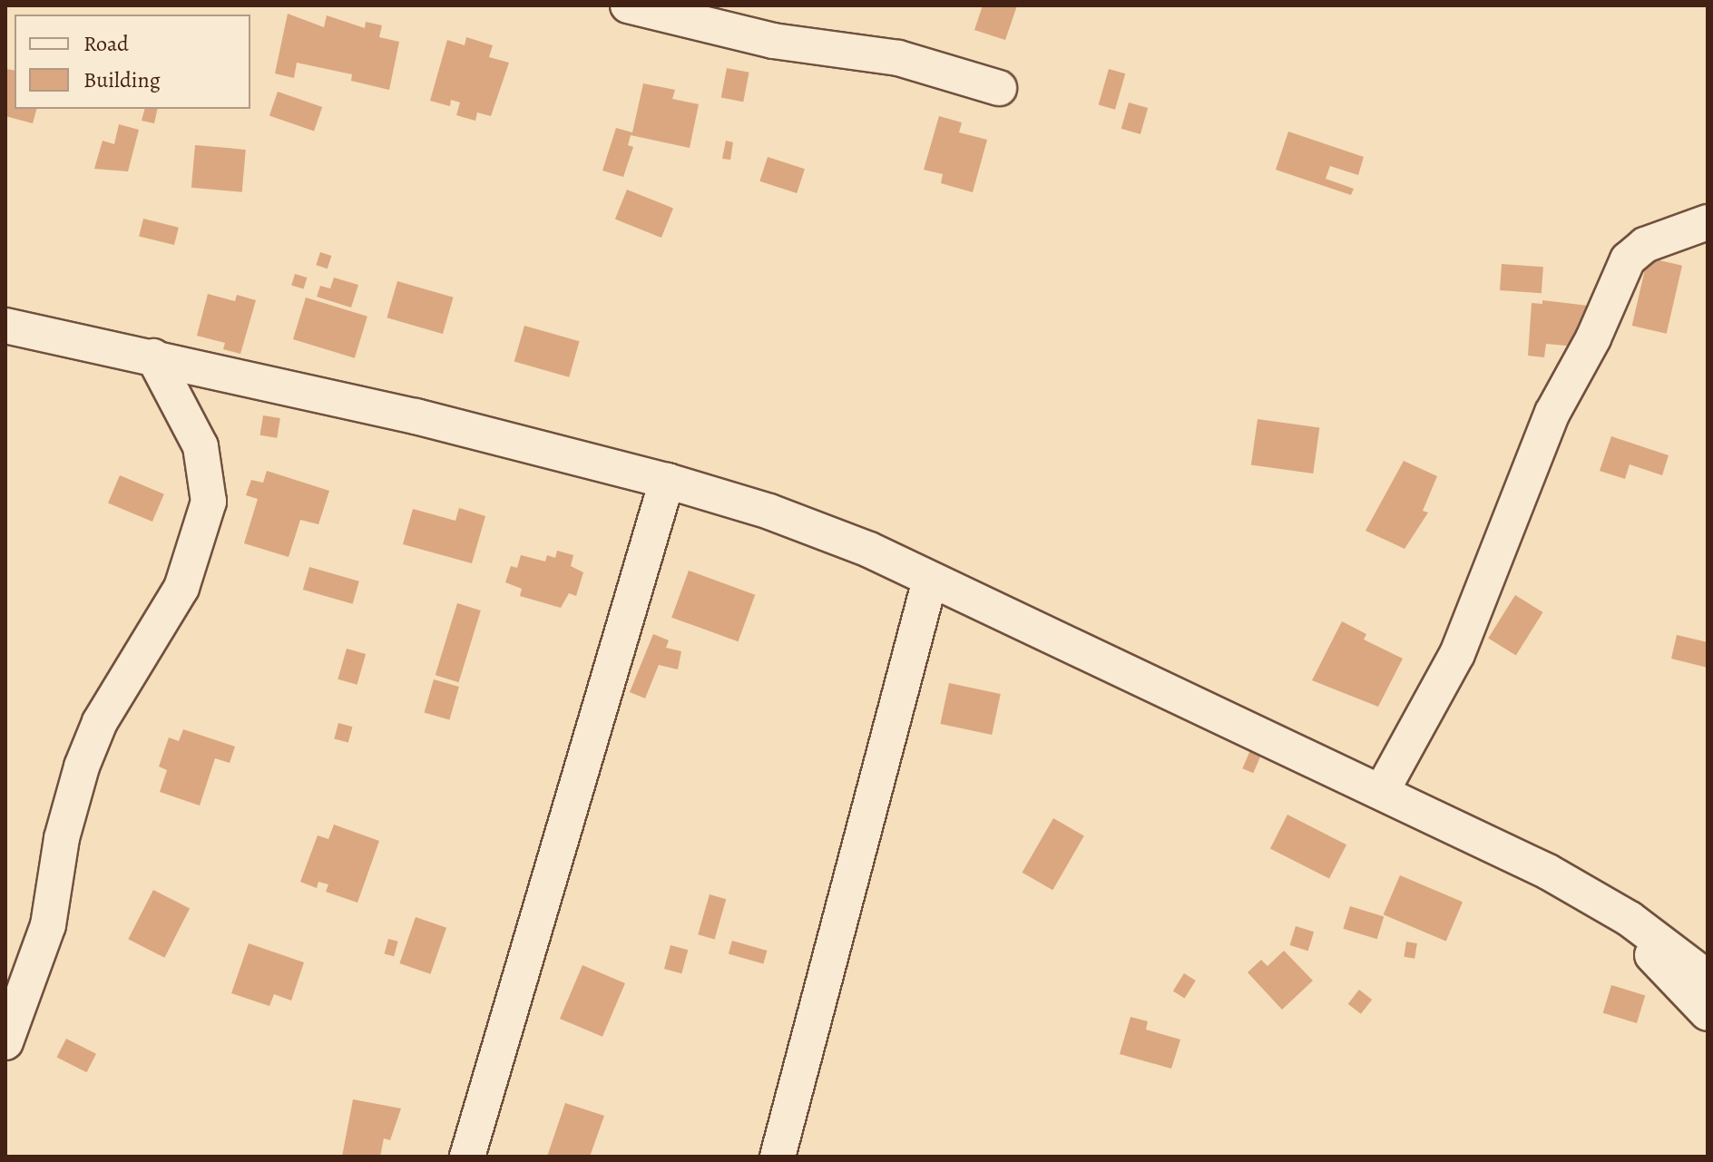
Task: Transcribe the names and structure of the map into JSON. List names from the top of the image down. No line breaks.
{"legend":["Road","Building"]}
